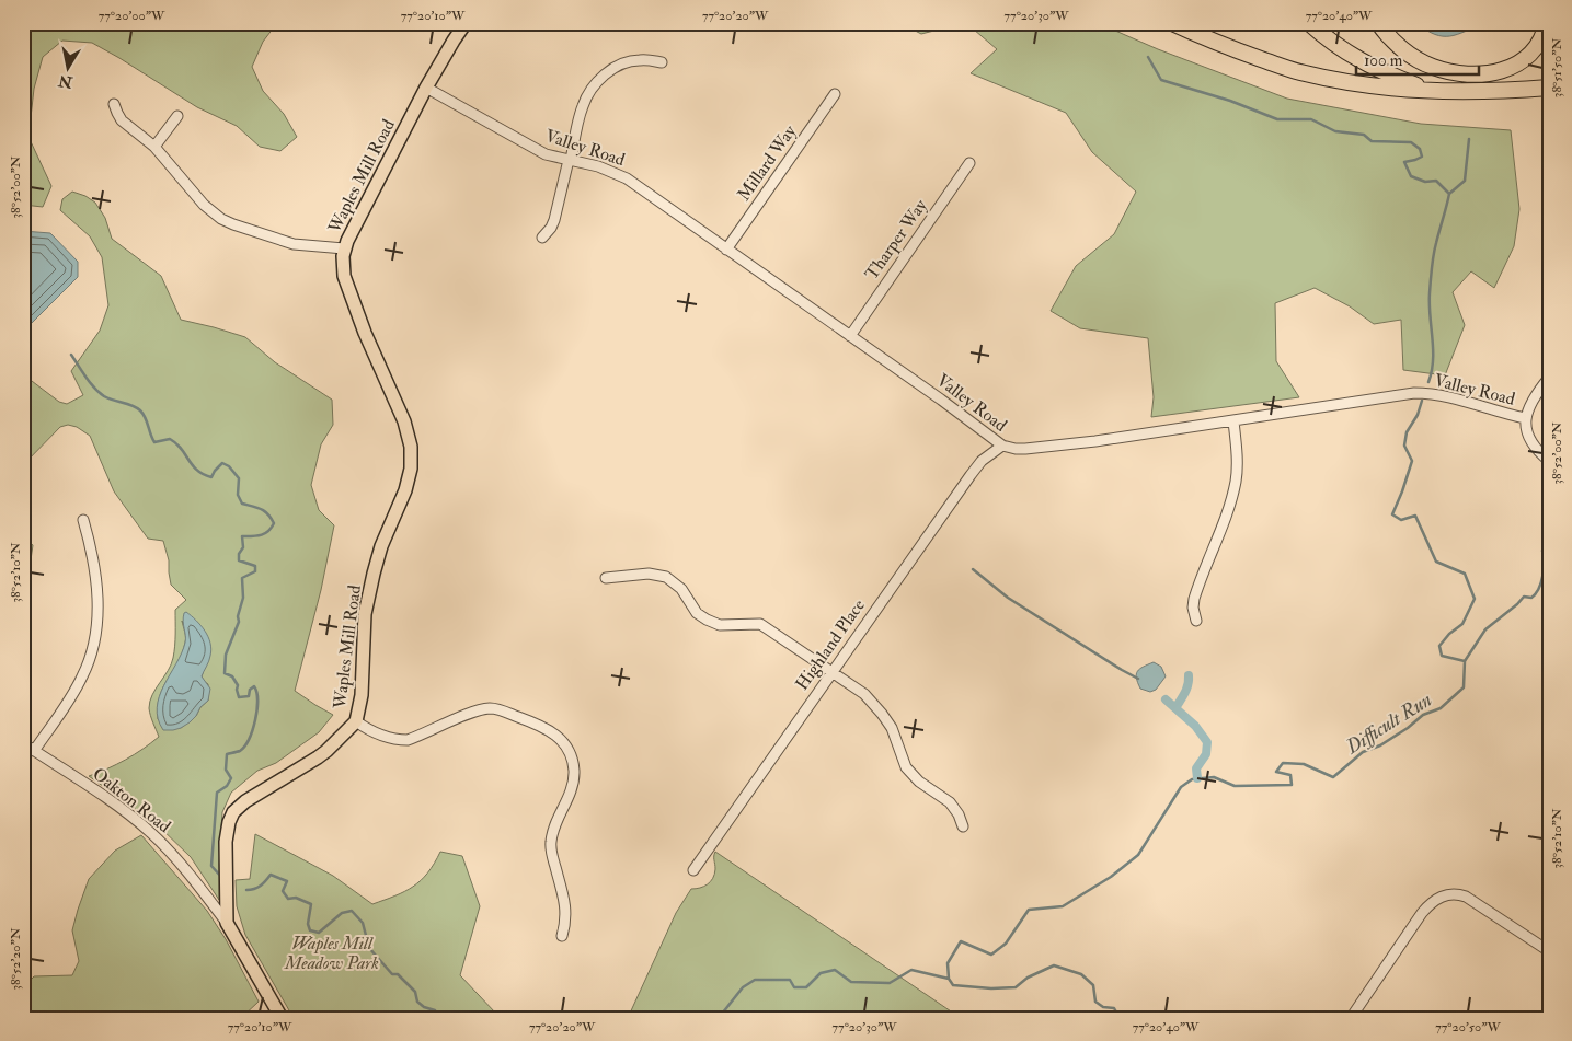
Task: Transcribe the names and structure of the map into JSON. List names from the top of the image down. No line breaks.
{"streets":{"main road":["Waples Mill Road"],"street":["Valley Road","Millard Way","Tharper Way","Highland Place","Oakton Road"]},"crossings":[["Valley Road","Millard Way"],["Valley Road","Waples Mill Road"],["Valley Road","Tharper Way"],["Valley Road","Highland Place"],["Waples Mill Road","Oakton Road"]],"water":["Difficult Run"],"parks":["Waples Mill Meadow Park"],"scale_bar":"100 m","north":"bottom","coordinates":["77°20'00\"W","77°20'10\"W","77°20'20\"W","77°20'30\"W","77°20'40\"W","38°51'50\"N","38°52'00\"N","38°52'10\"N","38°52'20\"N","77°20'50\"W"]}
